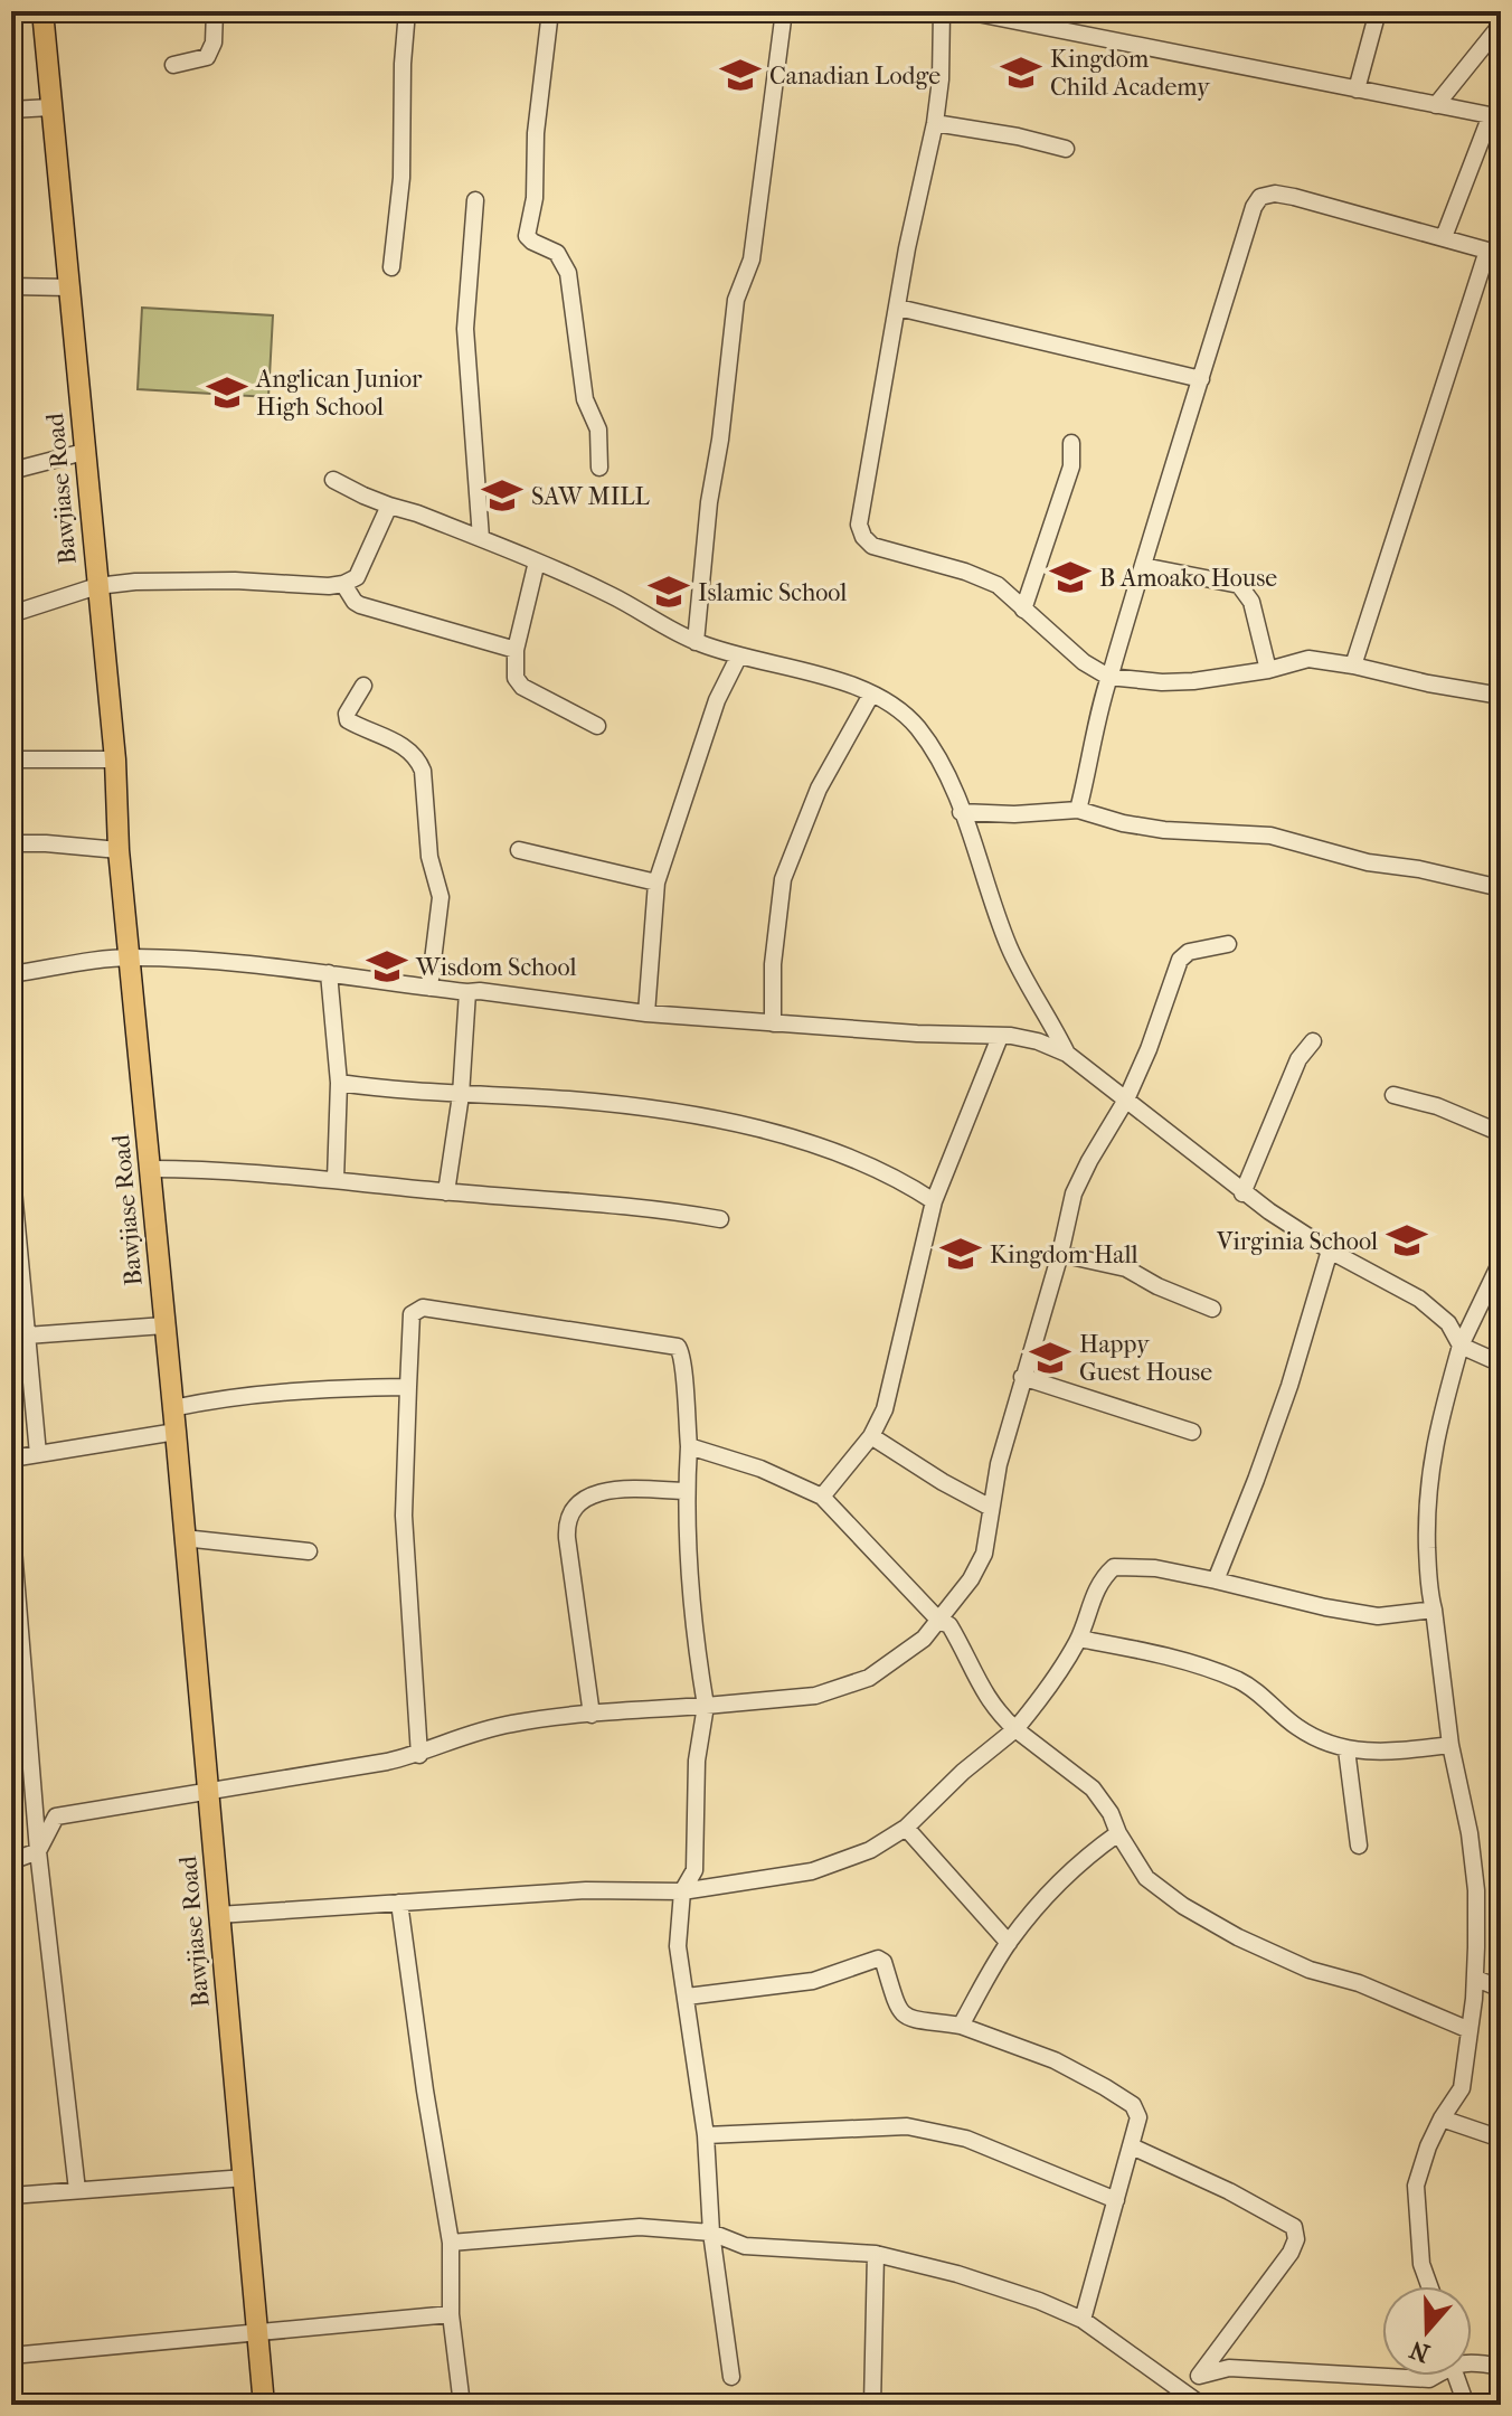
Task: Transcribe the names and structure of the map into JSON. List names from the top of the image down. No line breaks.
{"streets":{"main road":["Bawjiase Road"]},"places":{"school or university":["Kingdom Child Academy","Canadian Lodge","Anglican Junior High School","SAW MILL","B Amoako House","Islamic School","Wisdom School","Virginia School","Kingdom Hall","Happy Guest House"]},"north":"bottom"}
